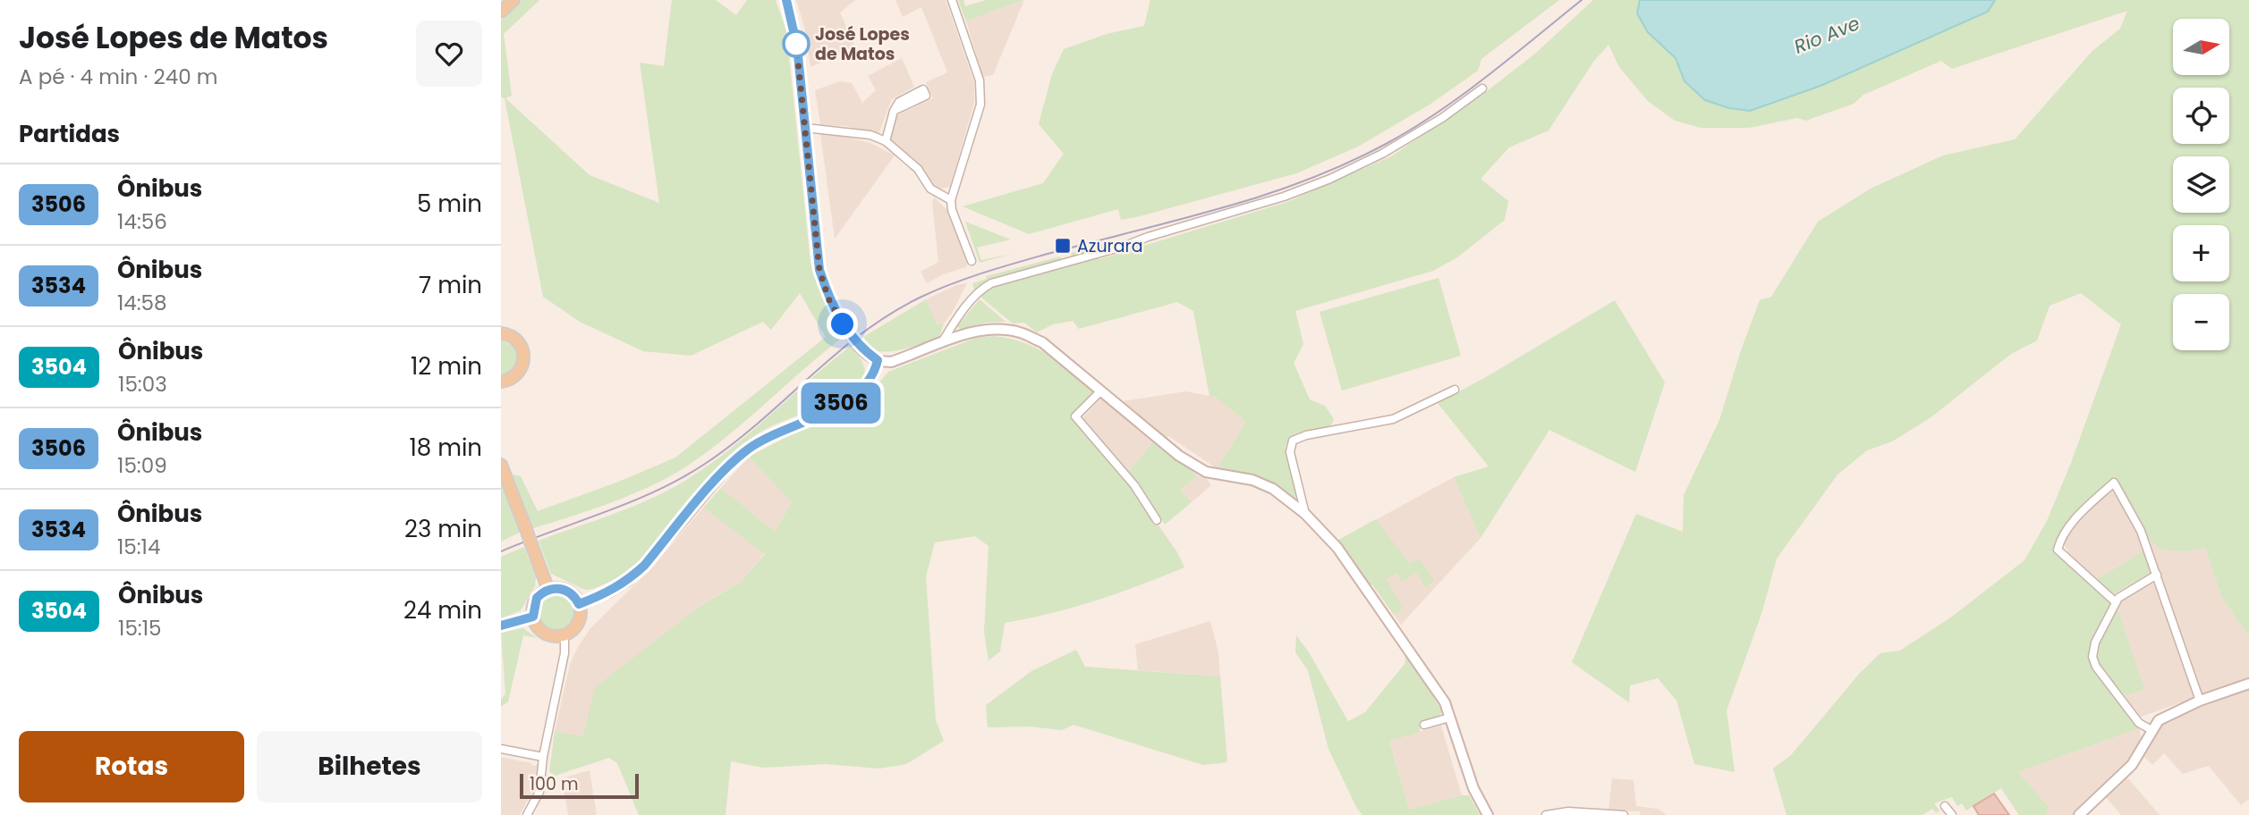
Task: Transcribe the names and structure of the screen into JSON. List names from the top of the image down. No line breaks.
{"water":["Rio Ave"],"places":{"other":["José Lopes de Matos"],"transit":["Azurara"]},"lines":["bus line 3506"],"scale_bar":"100 m","north":"right","page":{"heading":[["José Lopes de Matos","A pé · 4 min · 240 m"],"Partidas"],"on_map":"3506","map_buttons":["+","−"],"list":[{"mark":"3506","name":"Ônibus","note":"14:56","value":"5 min"},{"mark":"3534","name":"Ônibus","note":"14:58","value":"7 min"},{"mark":"3504","name":"Ônibus","note":"15:03","value":"12 min"},{"mark":"3506","name":"Ônibus","note":"15:09","value":"18 min"},{"mark":"3534","name":"Ônibus","note":"15:14","value":"23 min"},{"mark":"3504","name":"Ônibus","note":"15:15","value":"24 min"}],"buttons":["Rotas","Bilhetes"],"scale":"100 m"}}
